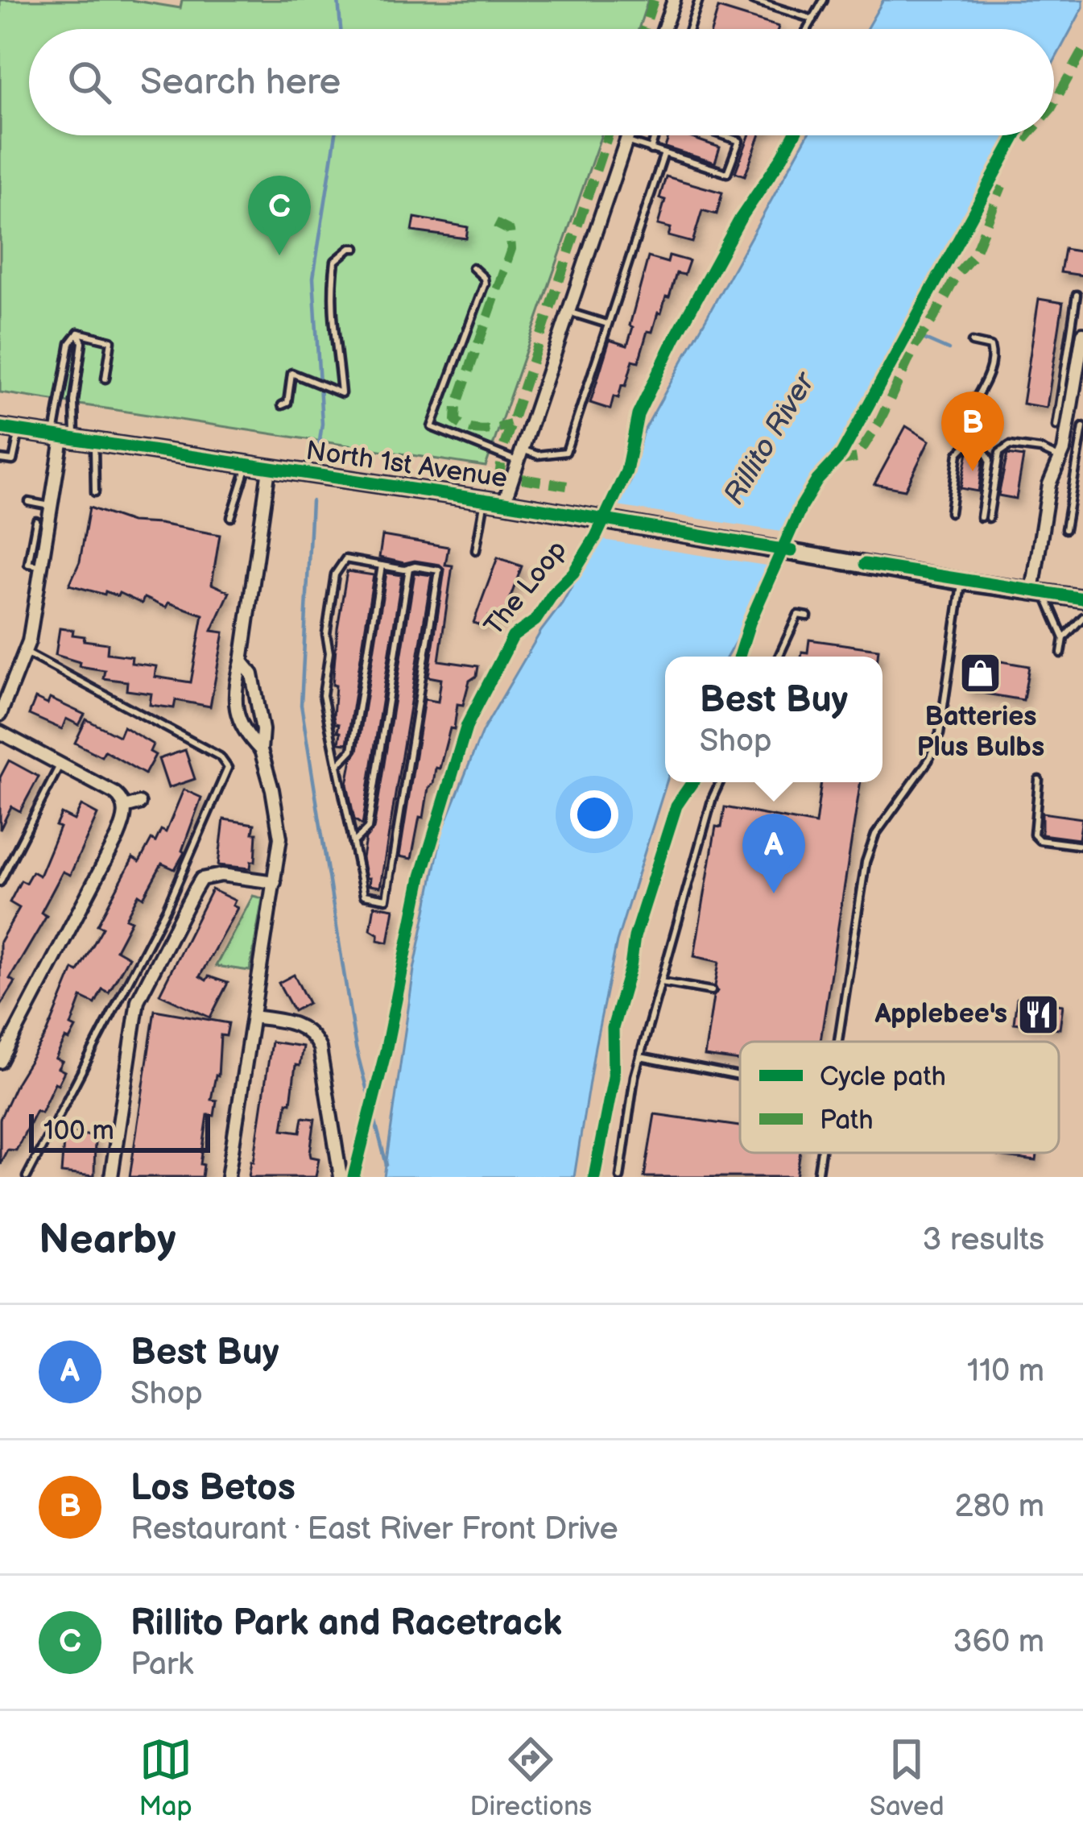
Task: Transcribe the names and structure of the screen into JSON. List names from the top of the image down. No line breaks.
{"streets":{"main road":["North 1st Avenue"],"cycle path":["The Loop"]},"water":["Rillito River"],"places":{"shop":["Batteries Plus Bulbs"],"restaurant":["Applebee's"]},"legend":["Cycle path","Path"],"scale_bar":"100 m","page":{"search":"Search here","pins":["C","B","A"],"popup":["Best Buy","Shop"],"scale":"100 m","heading":["Nearby","3 results"],"list":[{"mark":"A","name":"Best Buy","note":"Shop","value":"110 m"},{"mark":"B","name":"Los Betos","note":"Restaurant · East River Front Drive","value":"280 m"},{"mark":"C","name":"Rillito Park and Racetrack","note":"Park","value":"360 m"}],"nav":["Map","Directions","Saved"]}}
